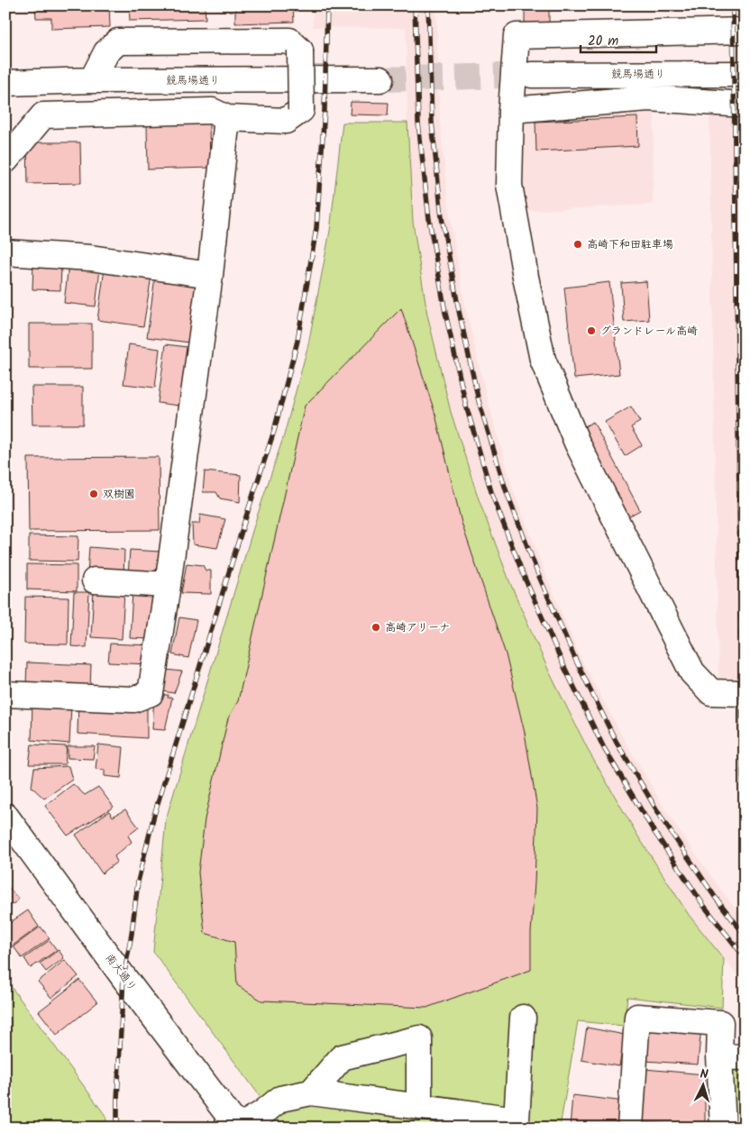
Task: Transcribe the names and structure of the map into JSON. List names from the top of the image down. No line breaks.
{"streets":{"street":["競馬場通り","南大通り"]},"places":["高崎下和田駐車場","グランドレール高崎","双樹園","高崎アリーナ"],"scale_bar":"20 m","north":"top"}
